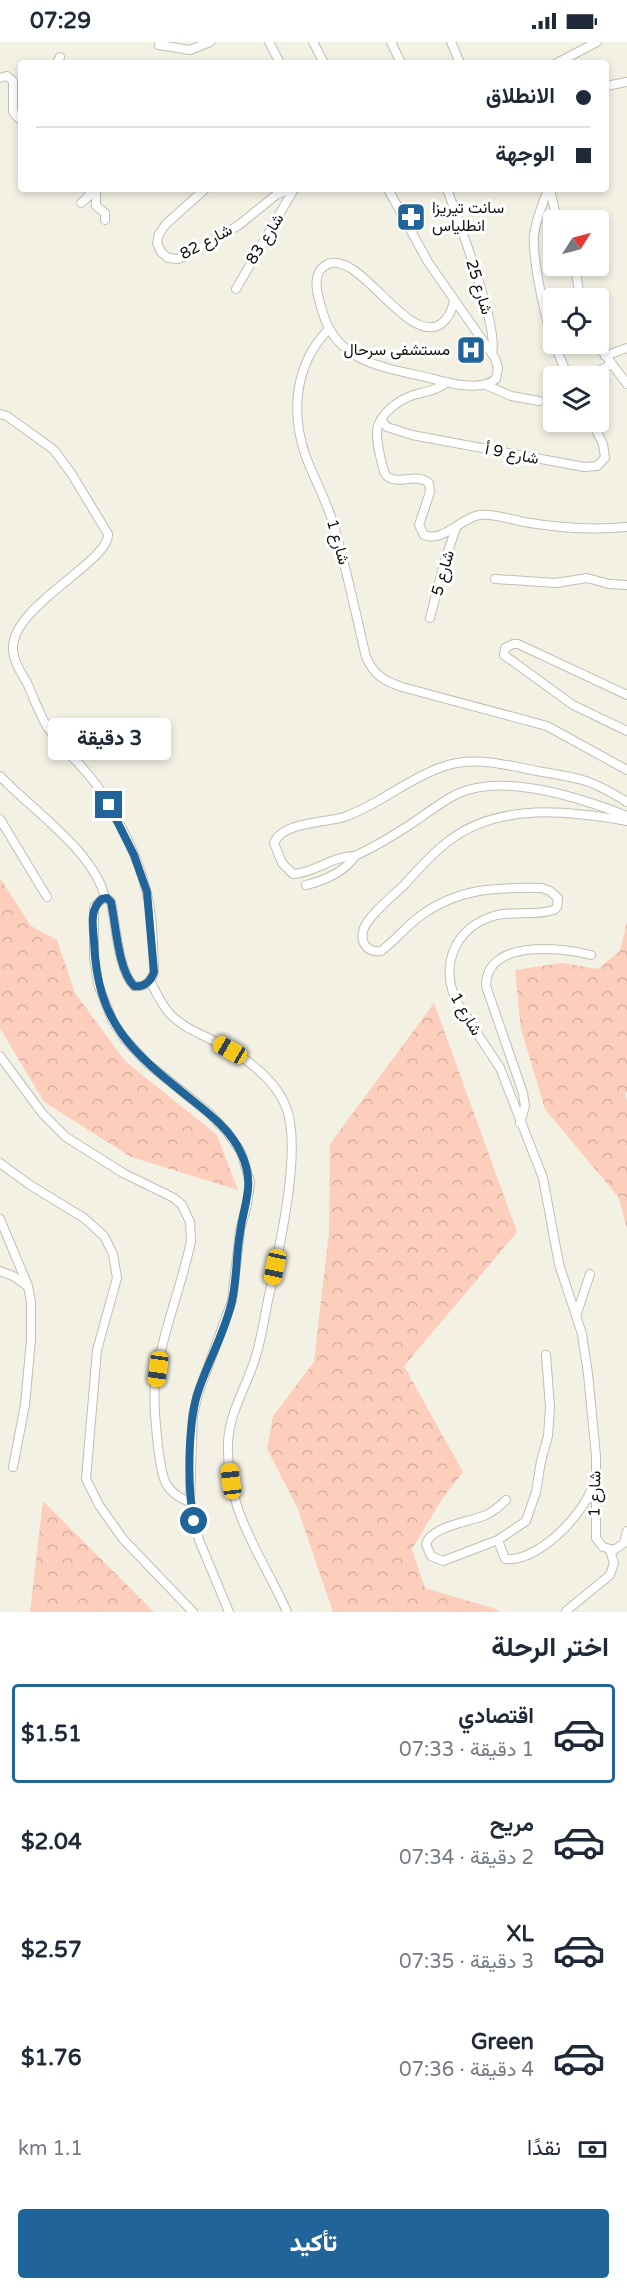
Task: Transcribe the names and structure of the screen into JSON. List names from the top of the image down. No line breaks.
{"streets":{"street":["شارع 83","شارع 82","شارع 25","شارع 9 أ","شارع 1","شارع 5"]},"places":{"pharmacy":["سانت تيريزا انطلياس"],"hospital":["مستشفى سرحال"]},"north":"top right","page":{"status":"07:29","banner":["الانطلاق","الوجهة"],"bubble":"3 دقيقة","heading":"اختر الرحلة","list":[{"name":"اقتصادي","note":"1 دقيقة · 07:33","value":"$1.51"},{"name":"مريح","note":"2 دقيقة · 07:34","value":"$2.04"},{"name":"XL","note":"3 دقيقة · 07:35","value":"$2.57"},{"name":"Green","note":"4 دقيقة · 07:36","value":"$1.76"}],"pay":["نقدًا","1.1 km"],"buttons":"تأكيد"}}
